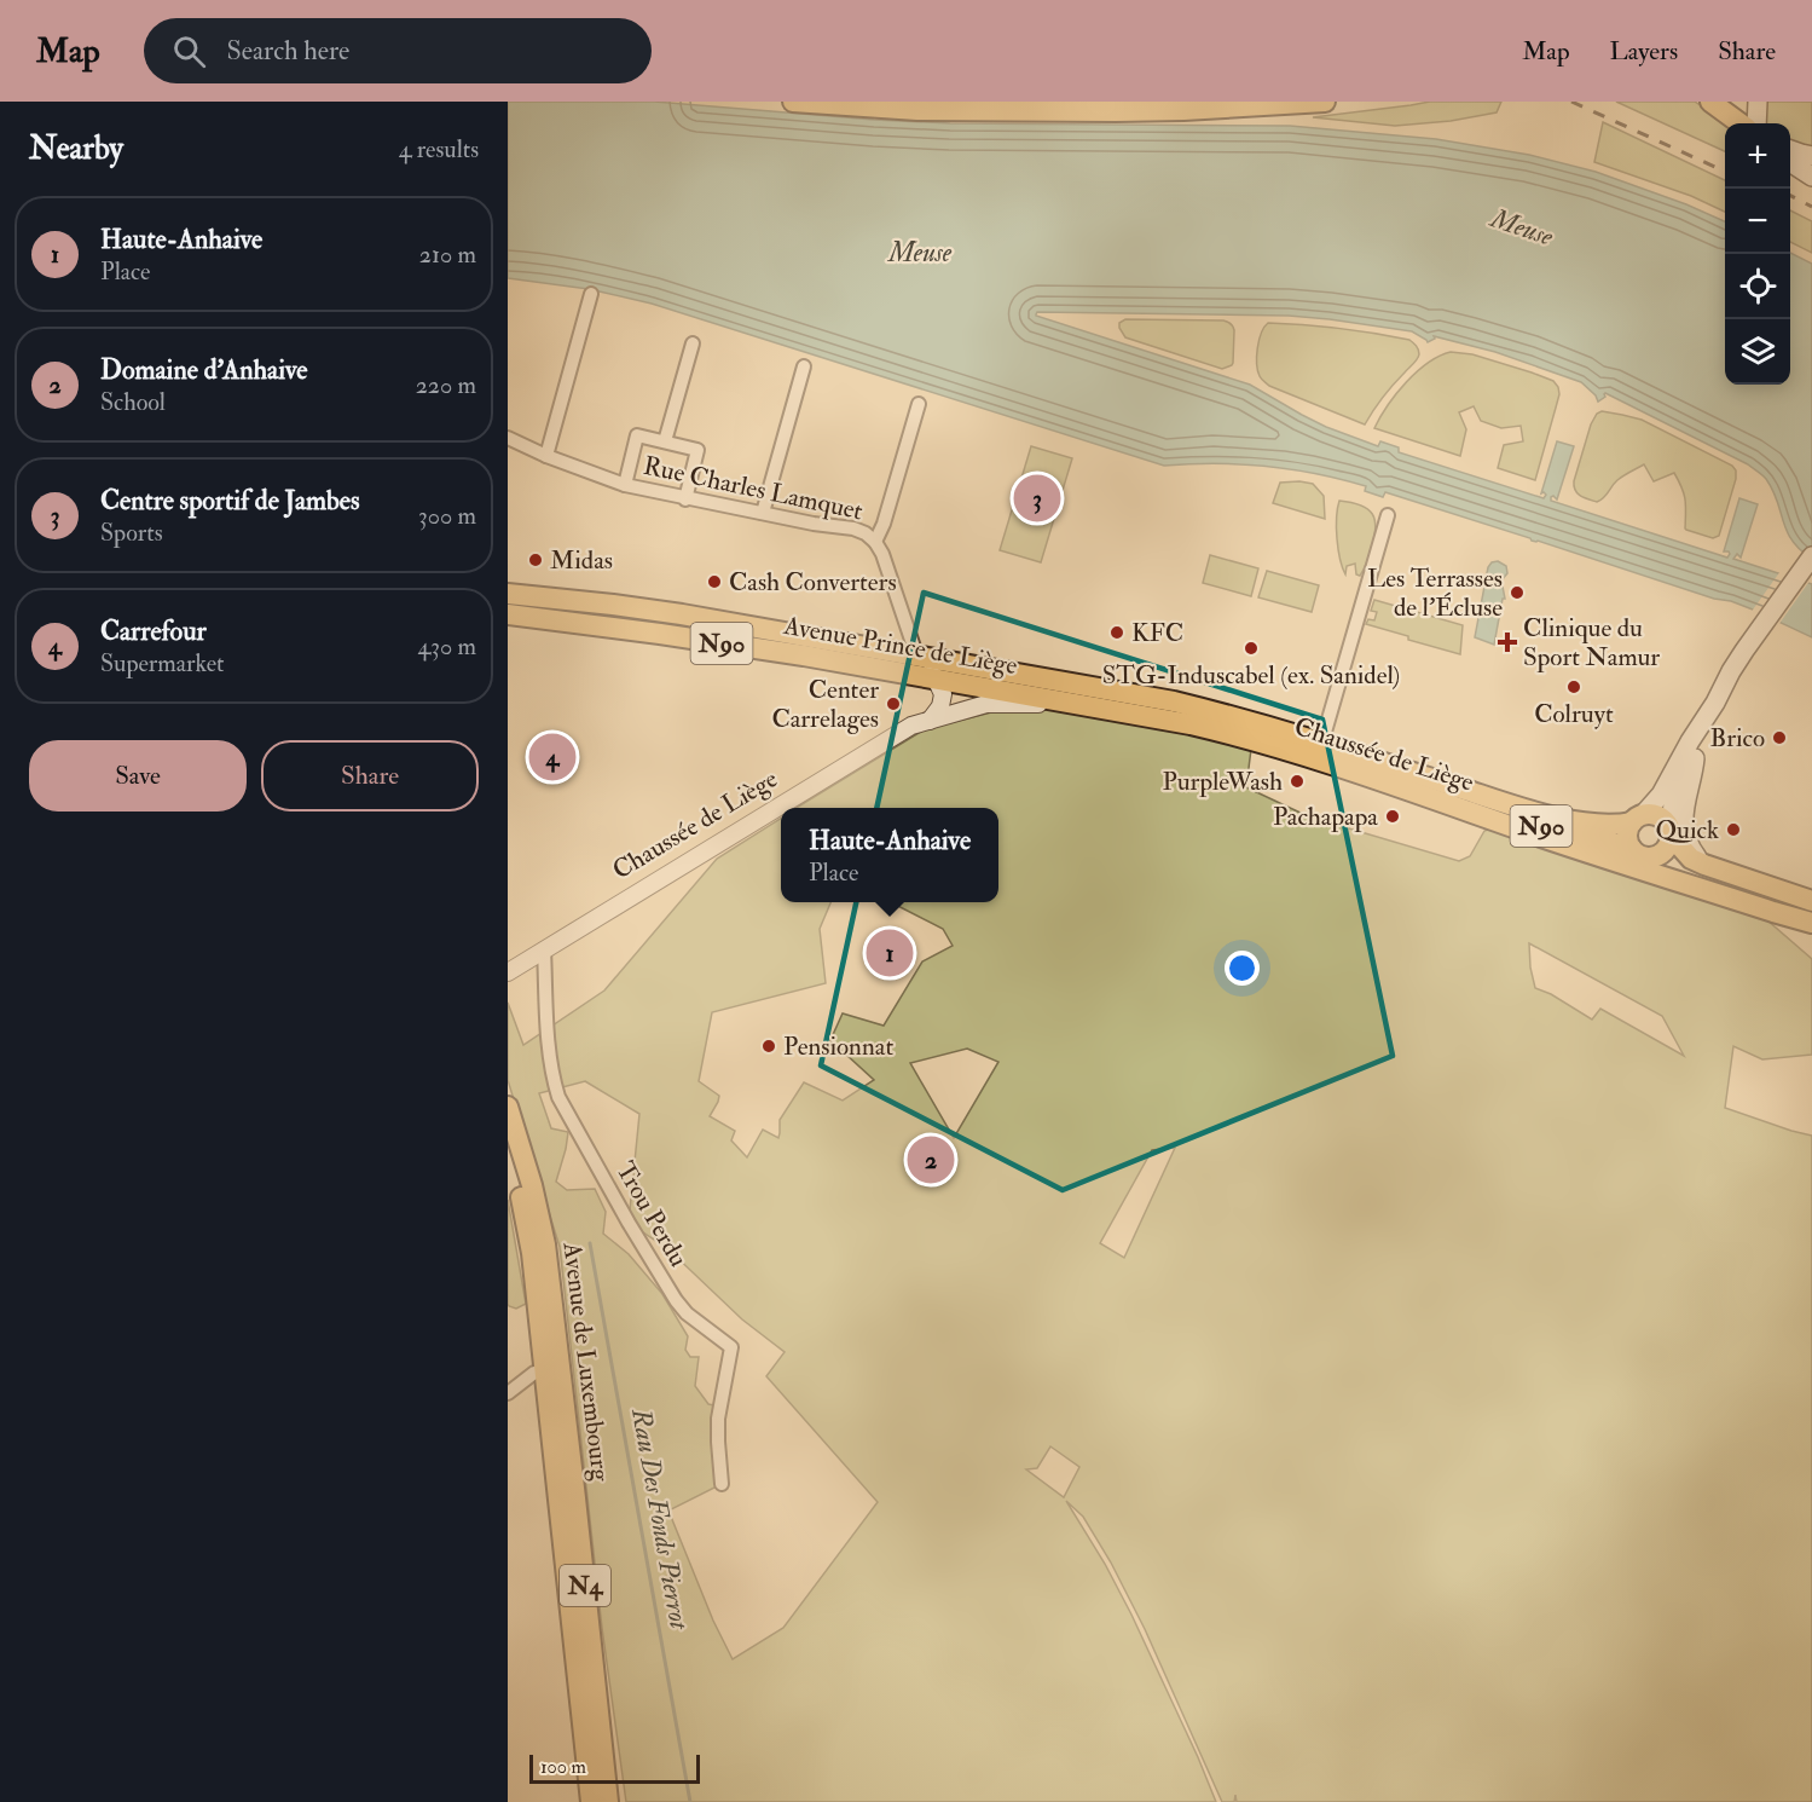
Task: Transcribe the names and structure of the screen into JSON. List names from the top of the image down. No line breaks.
{"streets":{"main road":["N90","Avenue Prince de Liège","Chaussée de Liège","Avenue de Luxembourg","N4"],"street":["Rue Charles Lamquet","Trou Perdu"]},"crossings":[["Rue Charles Lamquet","Avenue Prince de Liège"],["Rue Charles Lamquet","Chaussée de Liège"],["N90","Chaussée de Liège"],["Avenue Prince de Liège","Chaussée de Liège"],["Chaussée de Liège","Trou Perdu"]],"water":["Meuse","Rau Des Fonds Pierrot"],"places":{"other":["Midas","Cash Converters","Les Terrasses de l'Écluse","KFC","STG-Induscabel (ex. Sanidel)","Colruyt","Center Carrelages","Brico","PurpleWash","Pachapapa","Quick","Pensionnat"],"health":["Clinique du Sport Namur"]},"scale_bar":"100 m","page":{"header":"Map","search":"Search here","nav":["Map","Layers","Share"],"heading":["Nearby","4 results"],"map_buttons":["+","−"],"list":[{"mark":"1","name":"Haute-Anhaive","note":"Place","value":"210 m"},{"mark":"2","name":"Domaine d'Anhaive","note":"School","value":"220 m"},{"mark":"3","name":"Centre sportif de Jambes","note":"Sports","value":"300 m"},{"mark":"4","name":"Carrefour","note":"Supermarket","value":"430 m"}],"pins":["3","4","1","2"],"buttons":["Save","Share"],"popup":["Haute-Anhaive","Place"],"scale":"100 m"}}
